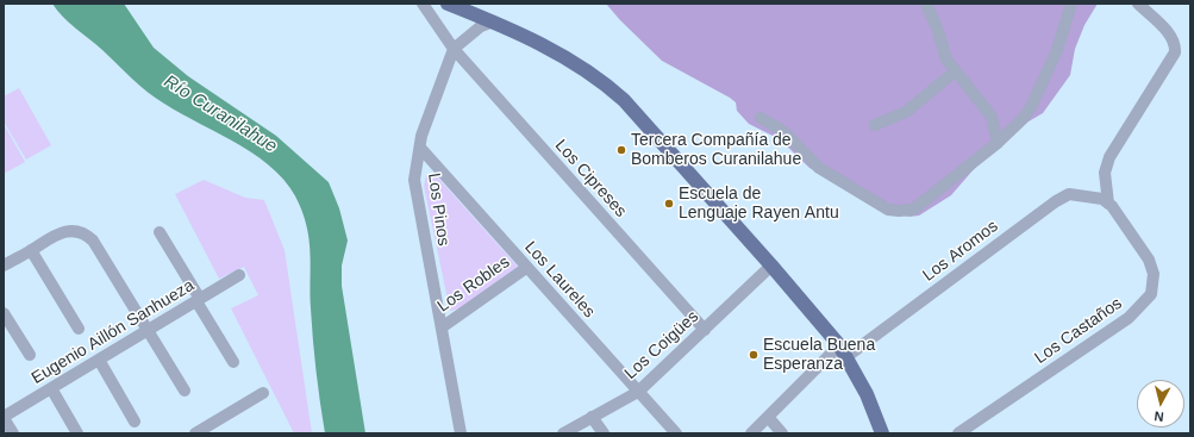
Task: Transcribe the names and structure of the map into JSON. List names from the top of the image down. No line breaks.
{"streets":{"street":["Los Cipreses","Los Pinos","Los Aromos","Los Laureles","Los Robles","Los Castaños","Eugenio Aillón Sanhueza","Los Coigües"]},"crossings":[["Los Cipreses","Los Pinos"],["Los Cipreses","Los Coigües"],["Los Pinos","Los Laureles"],["Los Pinos","Los Robles"],["Los Aromos","Los Castaños"],["Los Laureles","Los Robles"],["Los Laureles","Los Coigües"]],"water":["Río Curanilahue"],"places":["Tercera Compañía de Bomberos Curanilahue","Escuela de Lenguaje Rayen Antu","Escuela Buena Esperanza"],"north":"bottom"}
